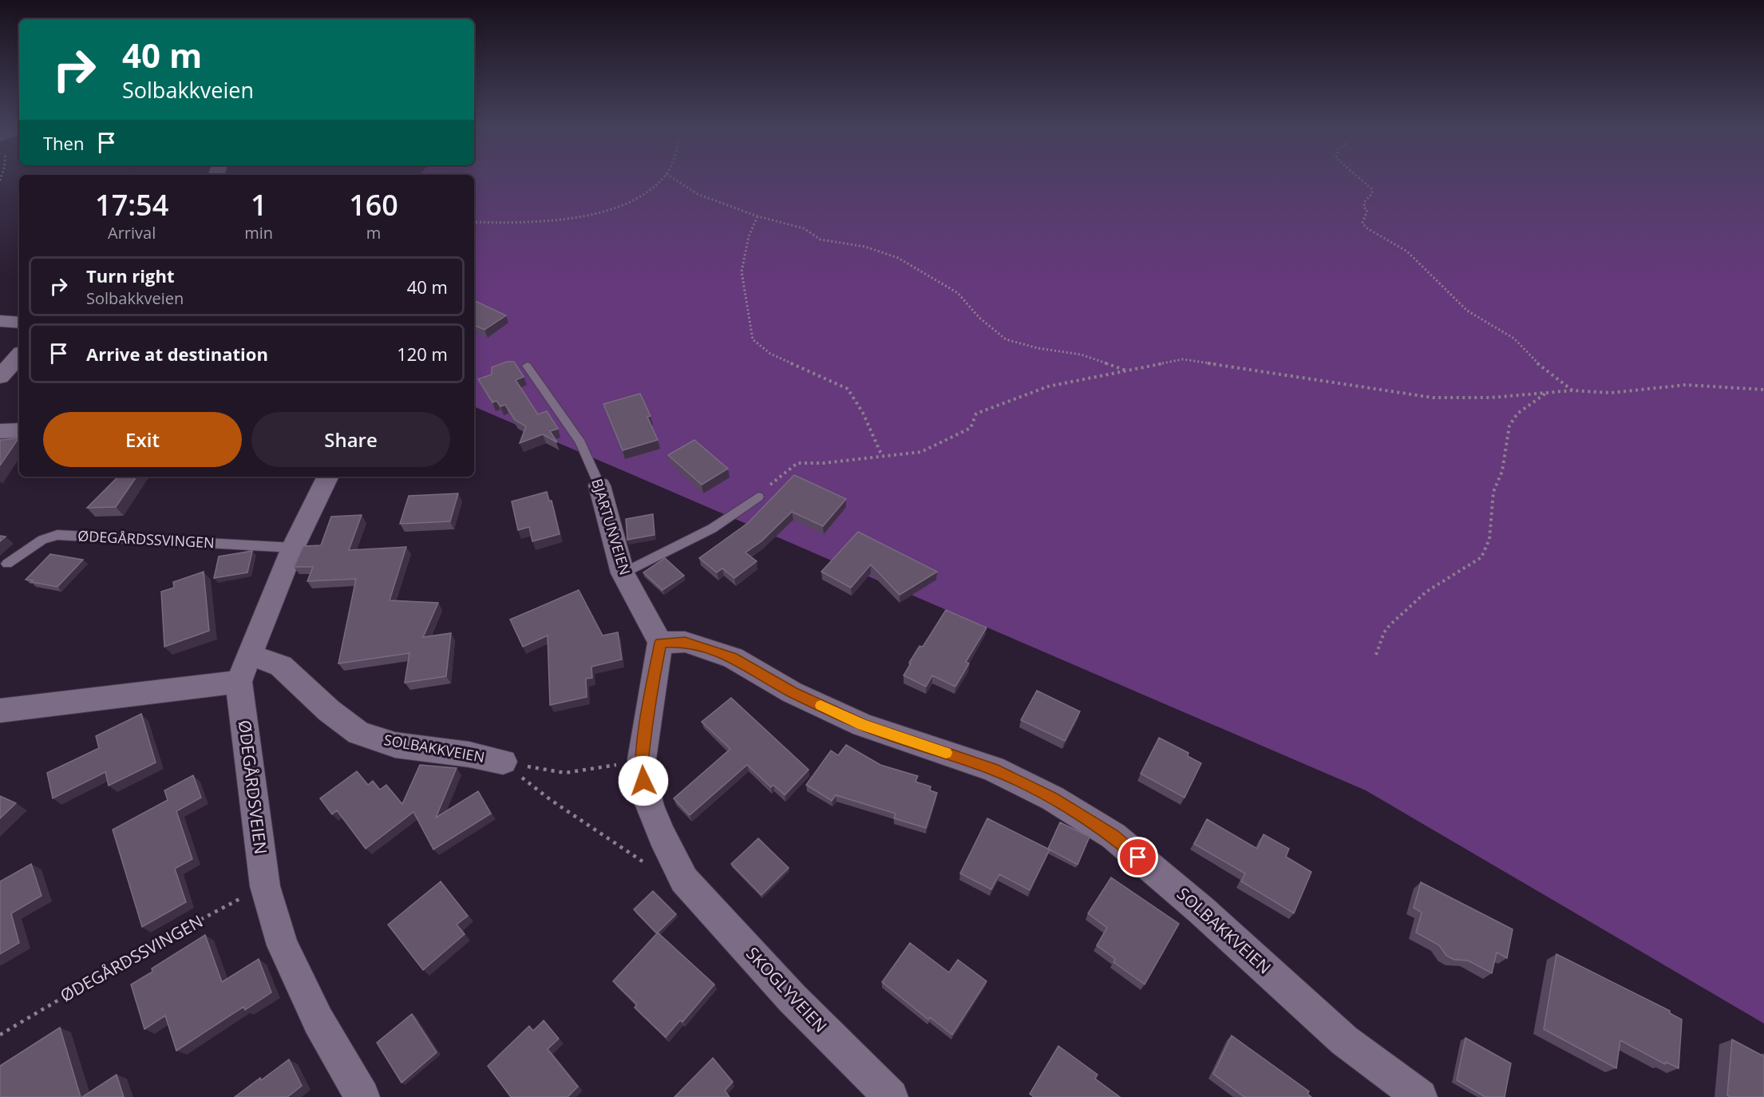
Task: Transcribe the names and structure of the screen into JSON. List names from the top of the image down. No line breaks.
{"streets":{"street":["BJARTUNVEIEN","SOLBAKKVEIEN","ØDEGÅRDSVEIEN","SKOGLYVEIEN"],"lane":["ØDEGÅRDSSVINGEN"]},"crossings":[["BJARTUNVEIEN","SOLBAKKVEIEN"],["ØDEGÅRDSSVINGEN","ØDEGÅRDSVEIEN"],["SOLBAKKVEIEN","ØDEGÅRDSVEIEN"]],"page":{"turn":["40 m","Solbakkveien"],"then":"Then","eta":["17:54","Arrival","1","min","160","m"],"list":[{"name":"Turn right","note":"Solbakkveien","value":"40 m"},{"name":"Arrive at destination","value":"120 m"}],"buttons":["Exit","Share"]}}
